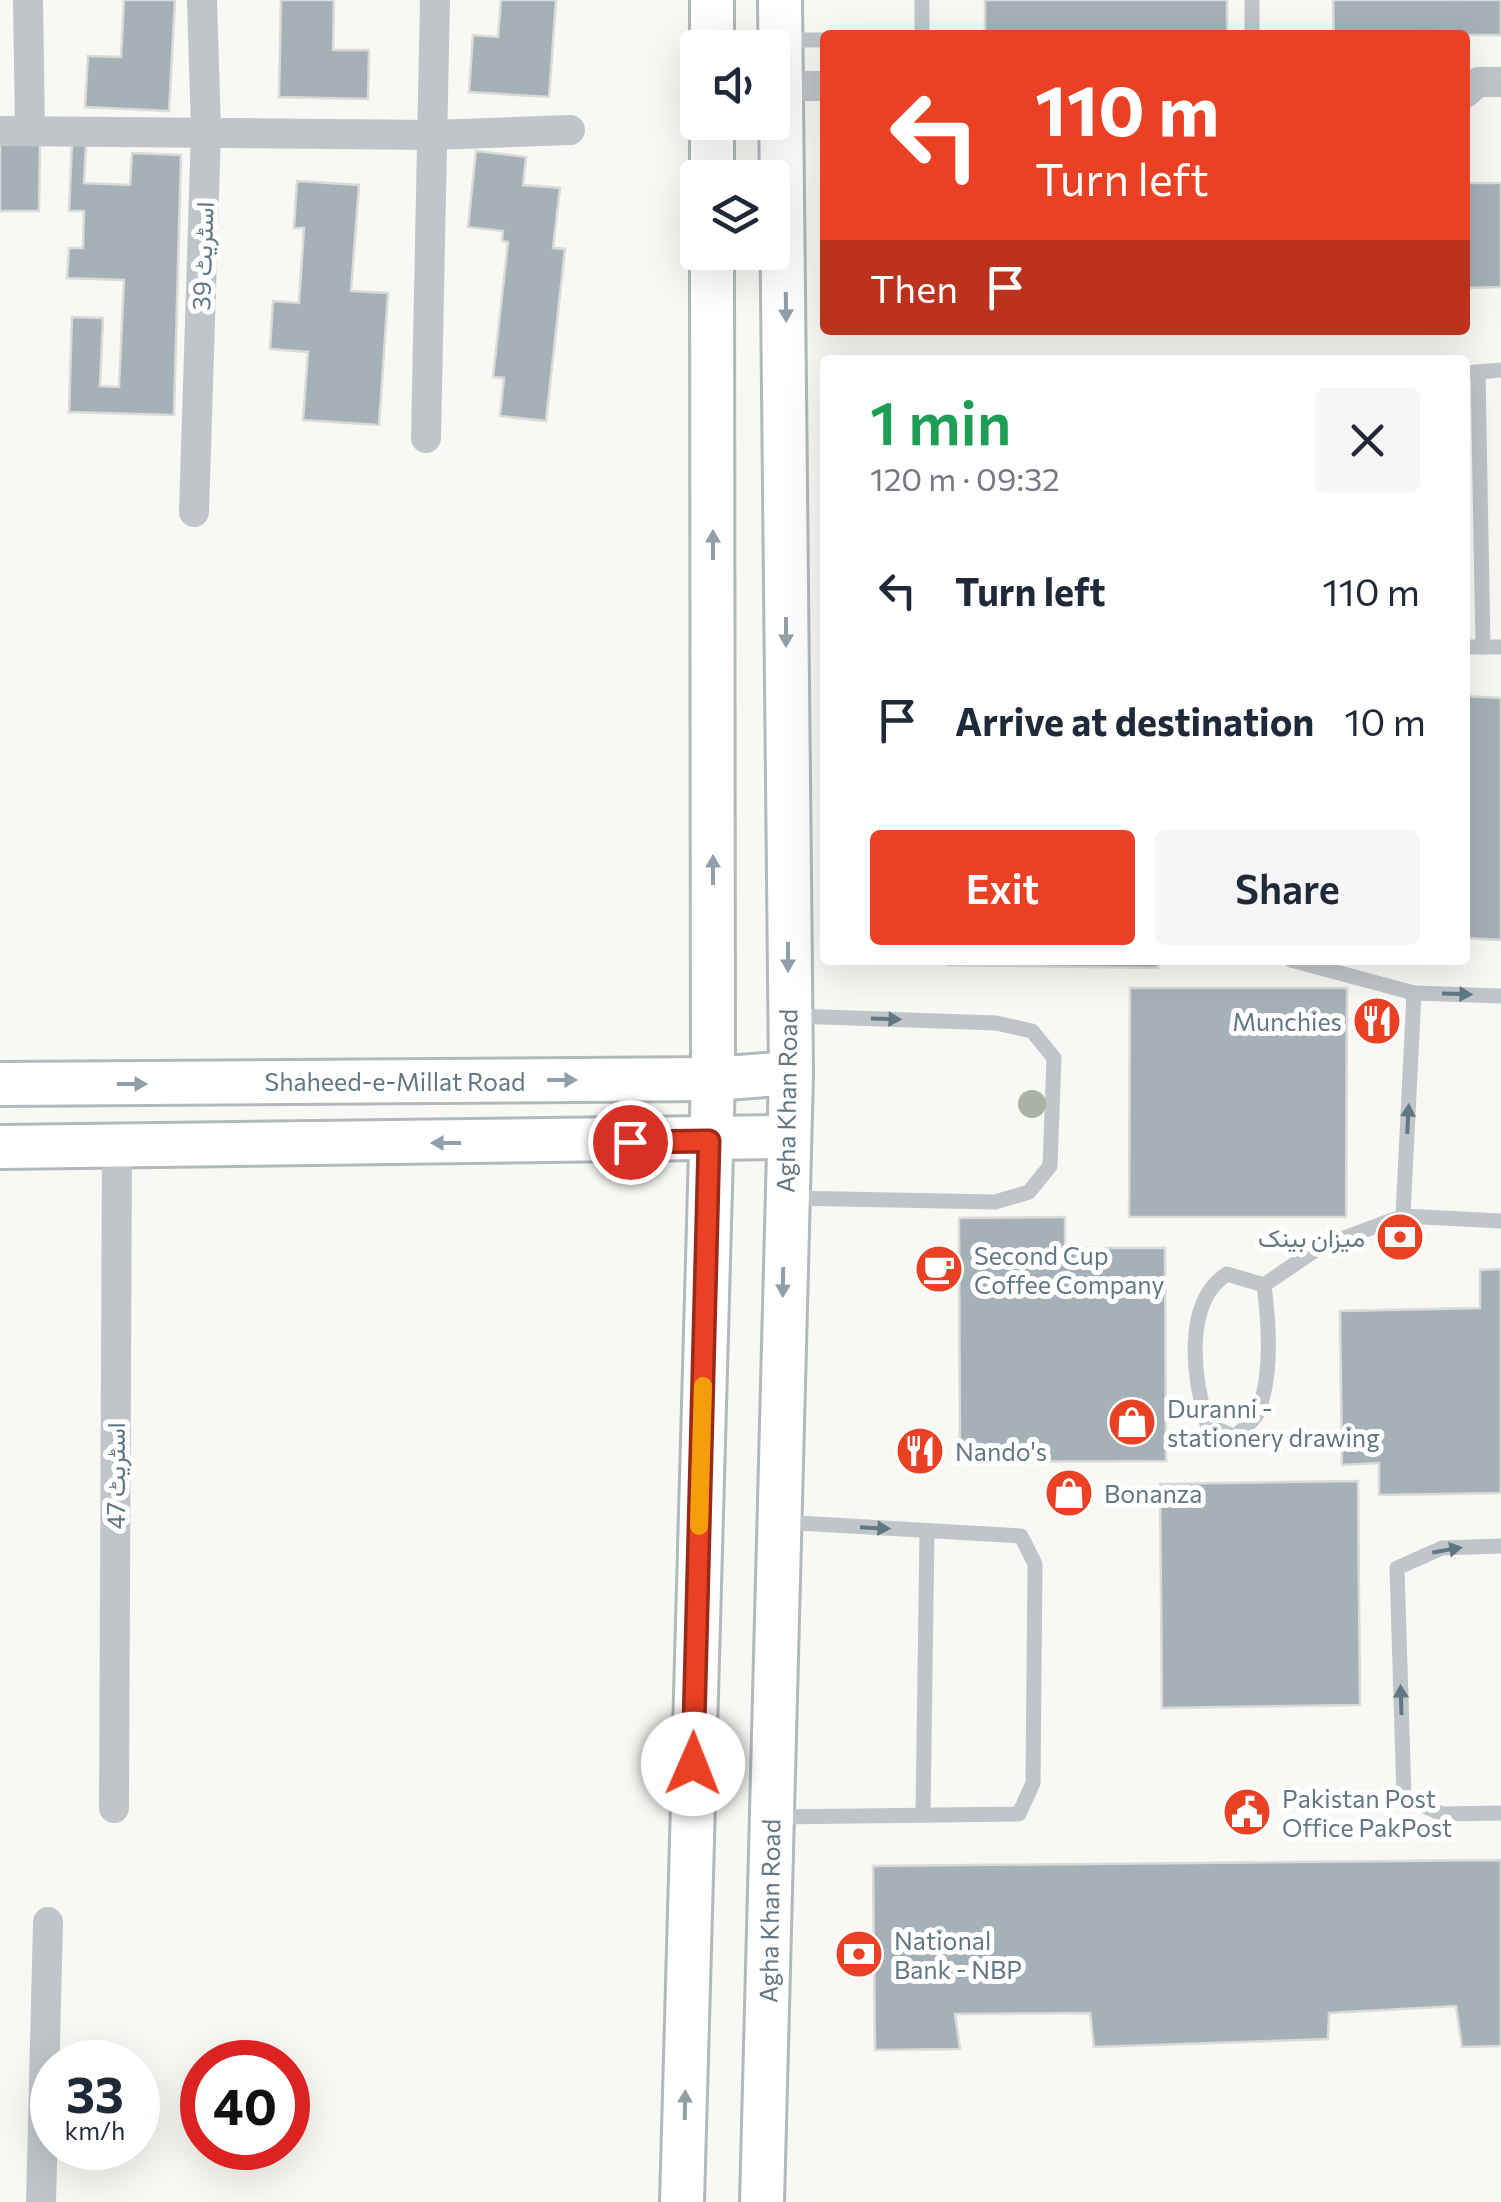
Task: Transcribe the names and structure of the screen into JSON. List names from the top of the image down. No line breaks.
{"streets":{"street":["اسٹریٹ 39","Shaheed-e-Millat Road","Agha Khan Road","اسٹریٹ 47"]},"crossings":[["Shaheed-e-Millat Road","Agha Khan Road"]],"places":{"restaurant":["Munchies","Nando's"],"bank":["میزان بینک","National Bank - NBP"],"cafe":["Second Cup Coffee Company"],"shop":["Duranni - stationery drawing","Bonanza"],"public building":["Pakistan Post Office PakPost"]},"page":{"turn":["110 m","Turn left"],"then":"Then","heading":["1 min","120 m · 09:32"],"list":[{"name":"Turn left","value":"110 m"},{"name":"Arrive at destination","value":"10 m"}],"buttons":["Exit","Share"],"speed":"33 km/h","limit":"40"}}
